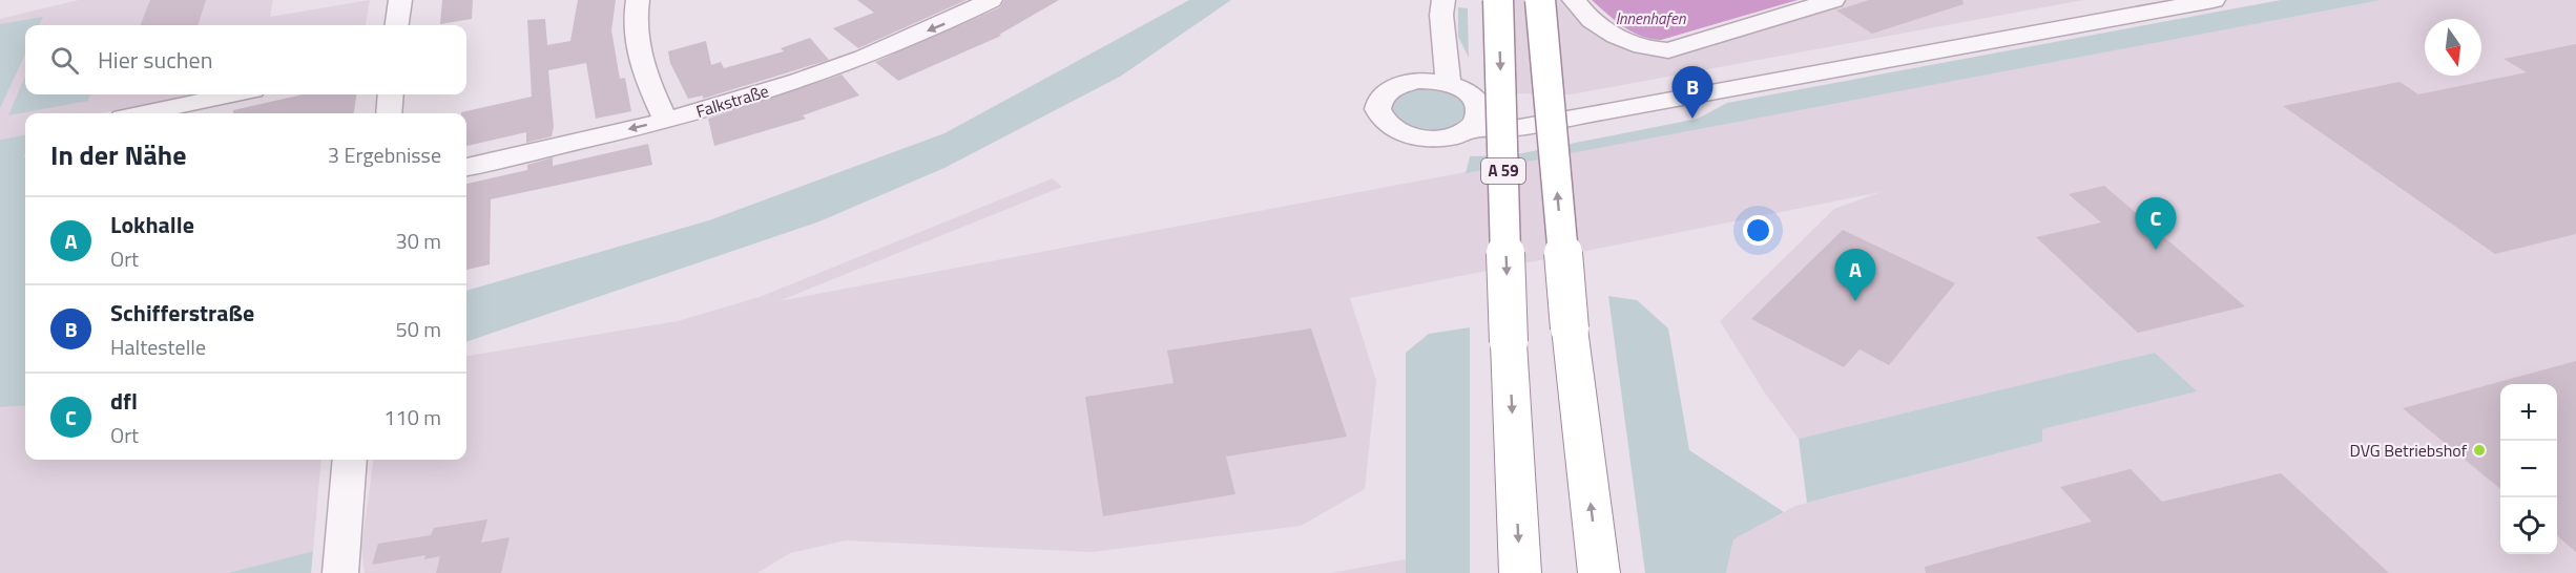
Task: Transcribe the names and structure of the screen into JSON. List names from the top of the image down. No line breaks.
{"streets":{"highway":["A 59"],"street":["Falkstraße"]},"one_way":["Falkstraße"],"water":["Innenhafen"],"places":["DVG Betriebshof"],"north":"bottom","page":{"search":"Hier suchen","pins":["B","C","A"],"heading":["In der Nähe","3 Ergebnisse"],"list":[{"mark":"A","name":"Lokhalle","note":"Ort","value":"30 m"},{"mark":"B","name":"Schifferstraße","note":"Haltestelle","value":"50 m"},{"mark":"C","name":"dfl","note":"Ort","value":"110 m"}],"map_buttons":["+","−"]}}
